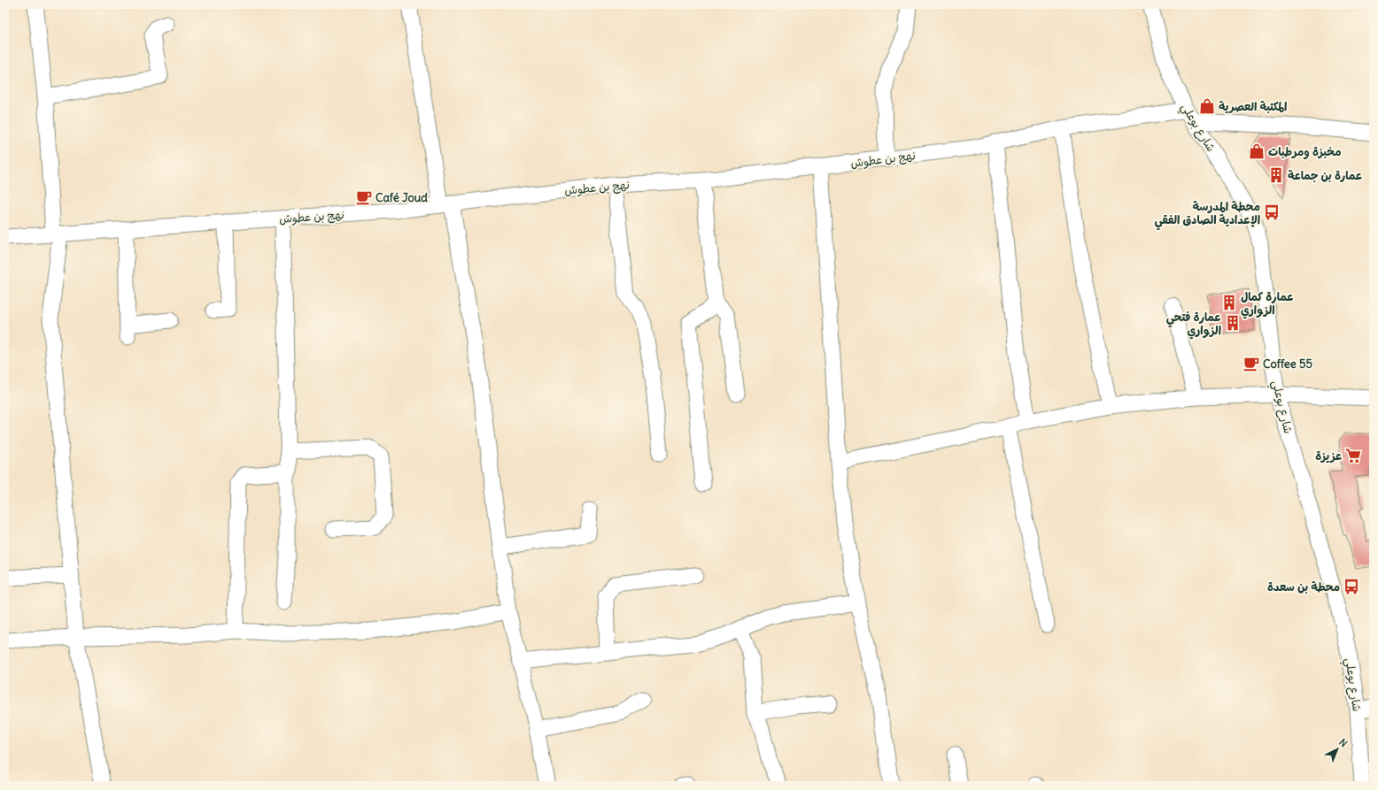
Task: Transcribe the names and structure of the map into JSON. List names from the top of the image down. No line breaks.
{"streets":{"street":["شارع بوعلي","نهج بن عطوش"]},"crossings":[["شارع بوعلي","نهج بن عطوش"]],"places":{"shop":["المكتبة العصرية","مخبزة ومرطبات"],"building":["عمارة بن جماعة","عمارة كمال الزواري","عمارة فتحي الزواري"],"cafe":["Café Joud","Coffee 55"],"bus stop":["محطة المدرسة الإعدادية الصادق الفقي","محطة بن سعدة"],"supermarket":["عزيزة"]},"north":"top right"}
